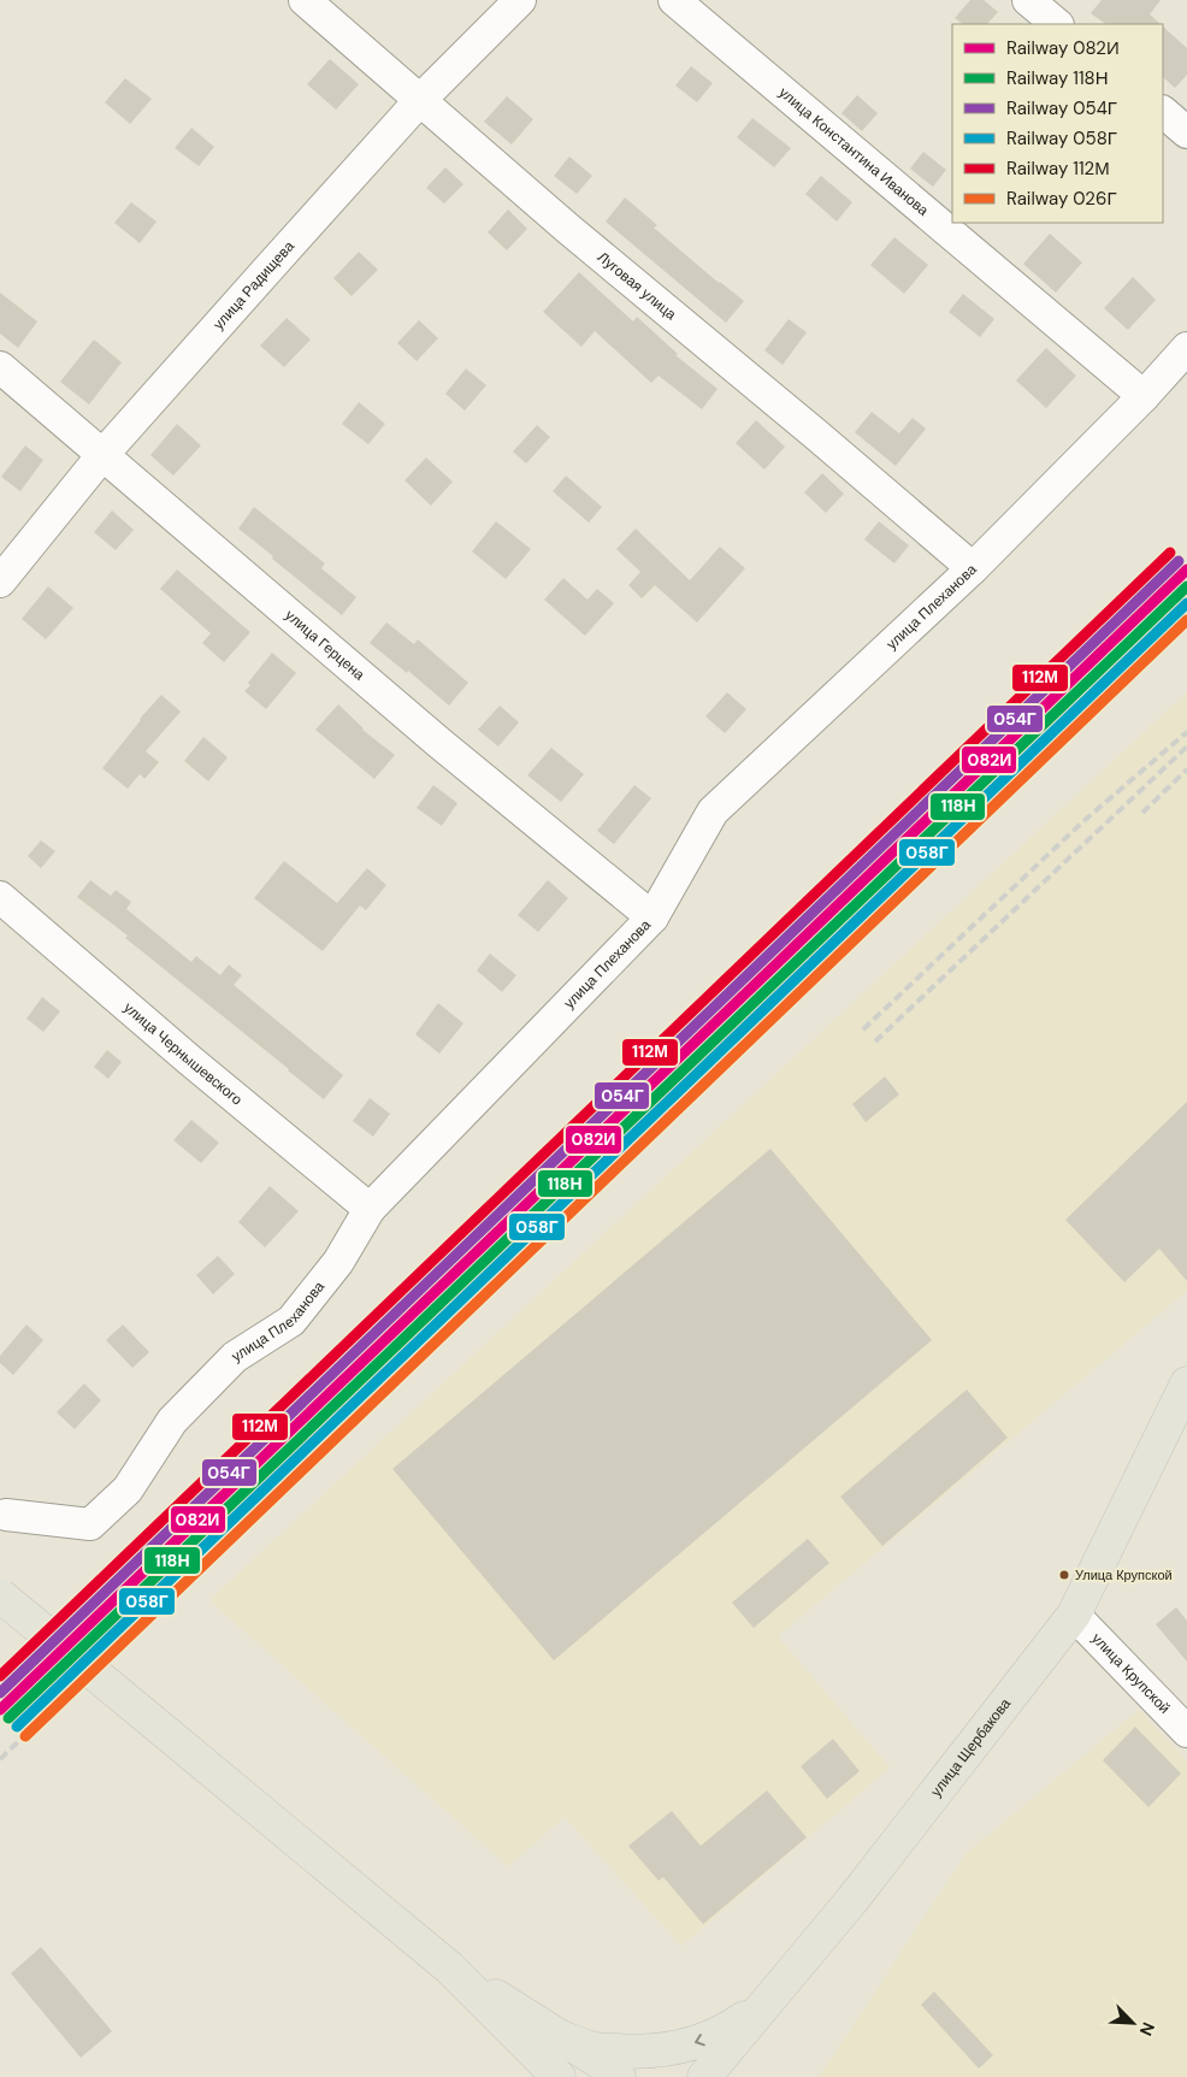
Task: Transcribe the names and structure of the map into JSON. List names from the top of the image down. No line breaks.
{"streets":{"main road":["улица Щербакова"],"street":["улица Константина Иванова","улица Радищева","Луговая улица","улица Плеханова","улица Герцена","улица Чернышевского","улица Крупской"]},"crossings":[["улица Константина Иванова","улица Плеханова"],["улица Радищева","Луговая улица"],["улица Радищева","улица Герцена"],["Луговая улица","улица Плеханова"],["улица Плеханова","улица Герцена"],["улица Плеханова","улица Чернышевского"],["улица Крупской","улица Щербакова"]],"places":["Улица Крупской"],"lines":["rail line 112М","rail line 054Г","rail line 082И","rail line 118Н","rail line 058Г","rail line 026Г"],"legend":["Railway 082И","Railway 118Н","Railway 054Г","Railway 058Г","Railway 112М","Railway 026Г"],"north":"bottom right"}
